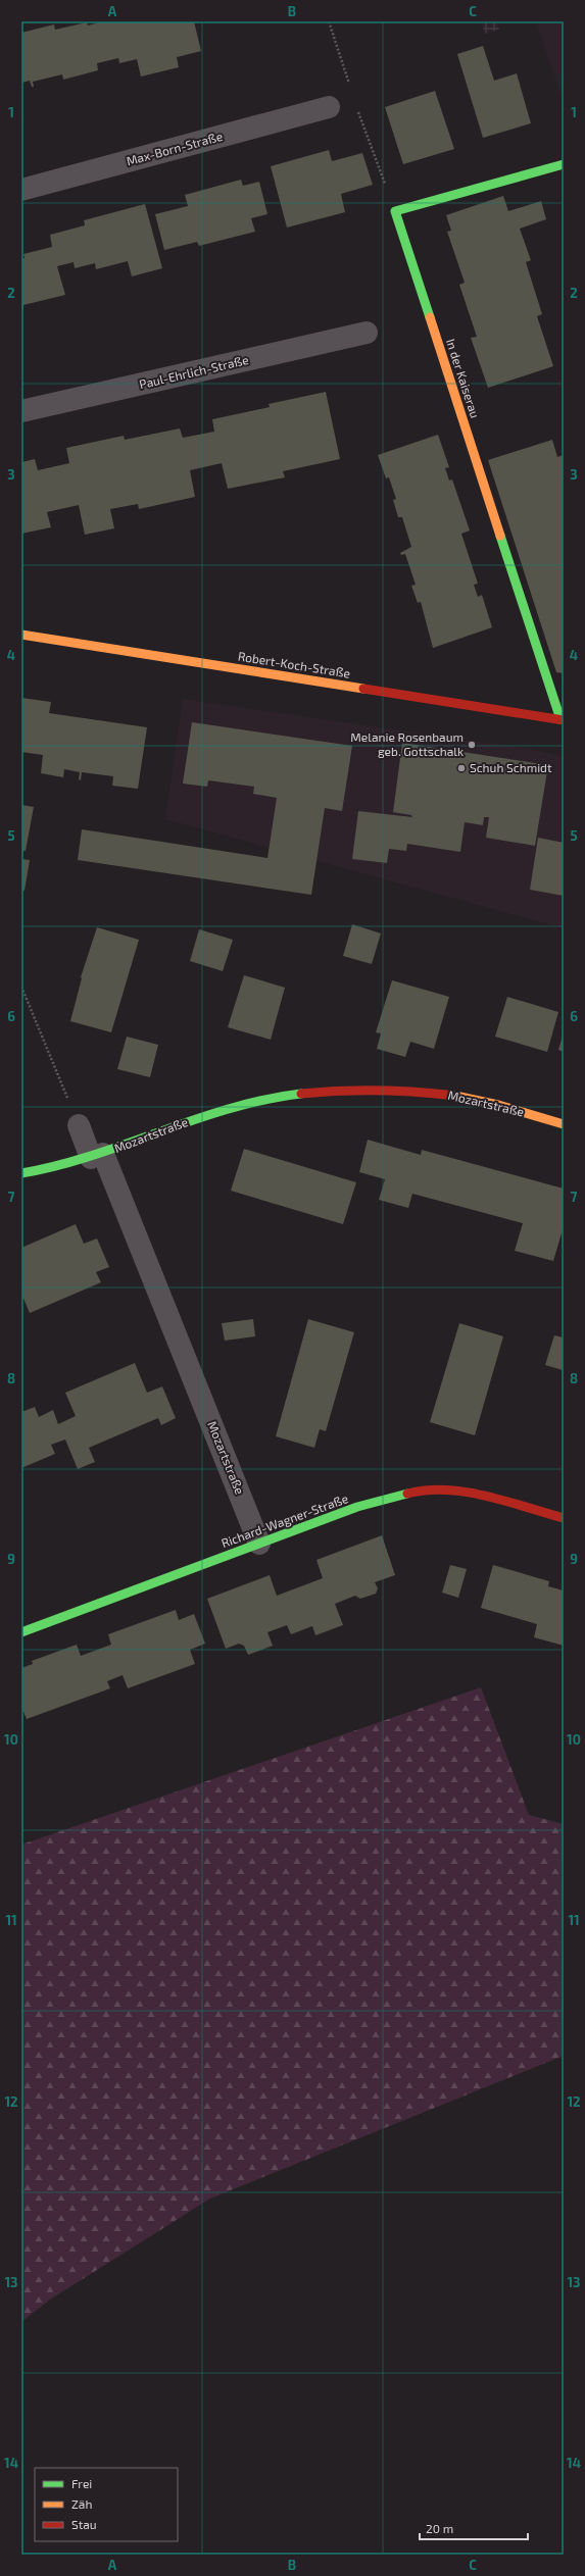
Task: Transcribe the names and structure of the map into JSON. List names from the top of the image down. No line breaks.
{"streets":{"street":["Max-Born-Straße","Paul-Ehrlich-Straße","In der Kaiserau","Robert-Koch-Straße","Mozartstraße","Richard-Wagner-Straße"]},"crossings":[["In der Kaiserau","Robert-Koch-Straße"],["Mozartstraße","Richard-Wagner-Straße"]],"places":["Melanie Rosenbaum geb. Gottschalk","Schuh Schmidt"],"legend":["Frei","Zäh","Stau"],"scale_bar":"20 m","grid":{"columns":["A","B","C"],"rows":["1","2","3","4","5","6","7","8","9","10","11","12","13","14"]}}
